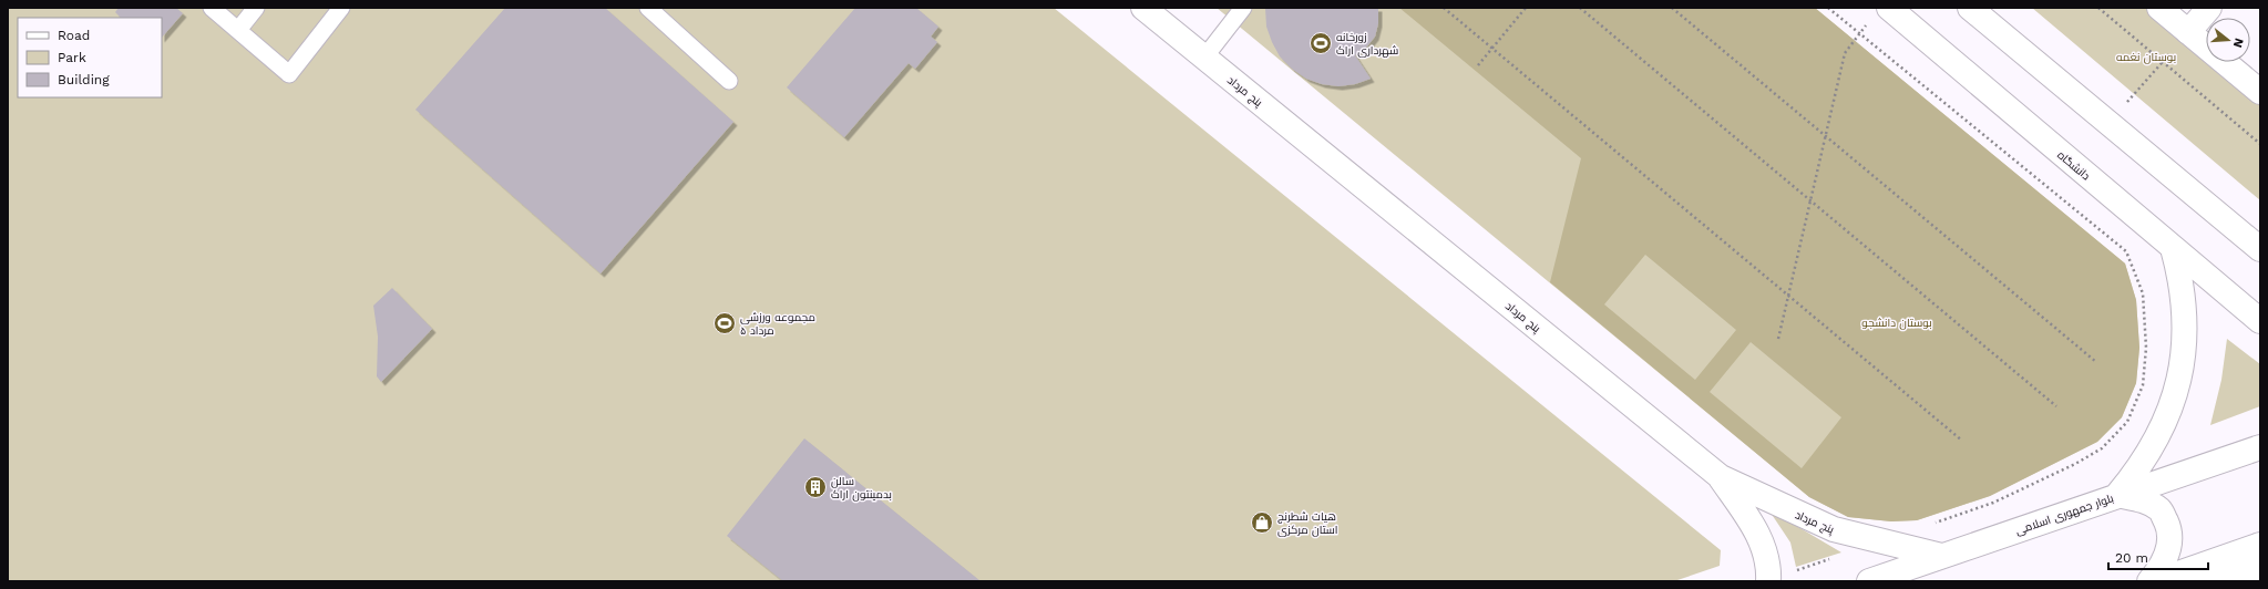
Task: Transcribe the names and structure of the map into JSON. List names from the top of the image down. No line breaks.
{"streets":{"main road":["پنج مرداد","دانشگاه","بلوار جمهوری اسلامی"]},"crossings":[["پنج مرداد","بلوار جمهوری اسلامی"]],"parks":["بوستان نغمه","بوستان دانشجو"],"places":{"sports":["زورخانه شهرداری اراک","مجموعه ورزشی ۵ مرداد"],"building":["سالن بدمینتون اراک"],"shop":["هیات شطرنج استان مرکزی"]},"legend":["Road","Park","Building"],"scale_bar":"20 m","north":"right"}
